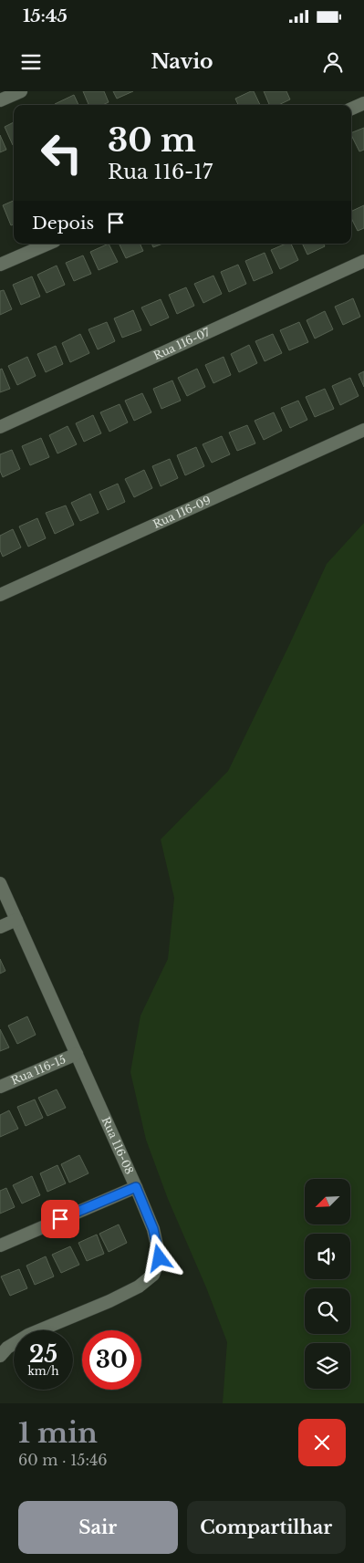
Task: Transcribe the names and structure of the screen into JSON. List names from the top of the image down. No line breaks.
{"streets":{"street":["Rua 116-07","Rua 116-09","Rua 116-15","Rua 116-08"]},"crossings":[["Rua 116-15","Rua 116-08"]],"north":"bottom left","page":{"status":"15:45","header":"Navio","turn":["30 m","Rua 116-17"],"then":"Depois","speed":"25 km/h","limit":"30","heading":["1 min","60 m · 15:46"],"buttons":["Sair","Compartilhar"]}}
